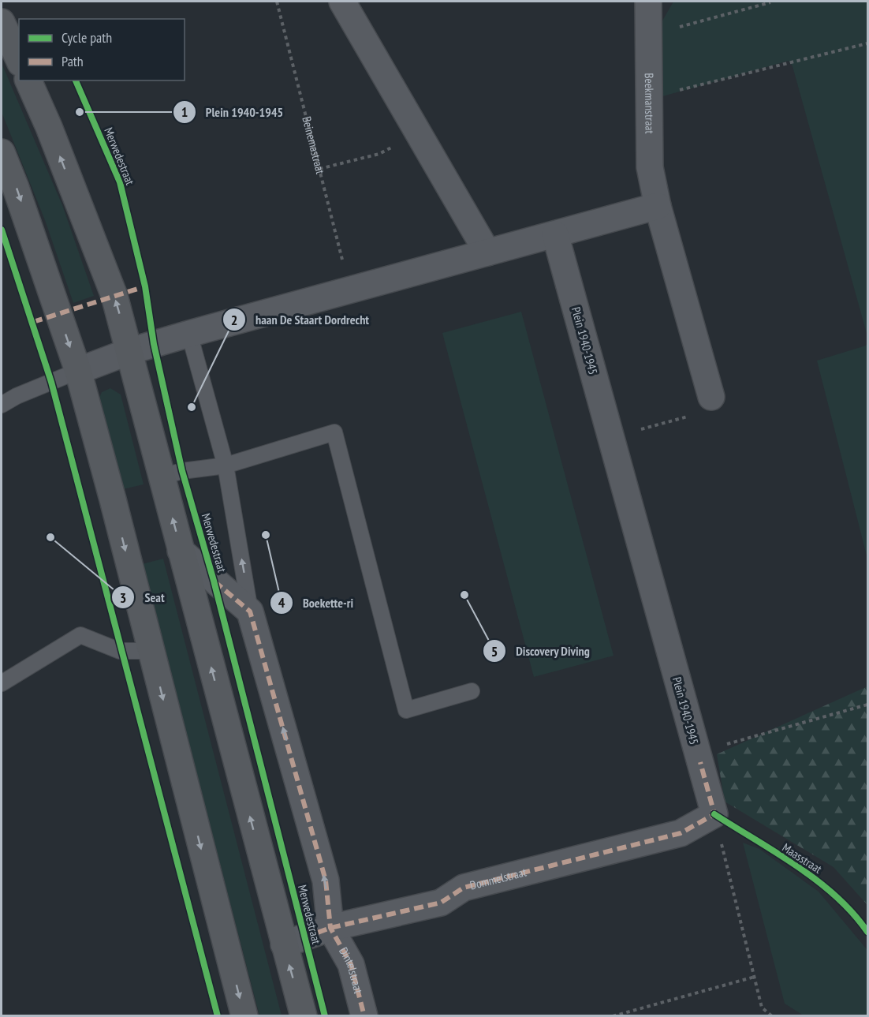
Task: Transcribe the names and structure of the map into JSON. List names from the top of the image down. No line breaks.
{"streets":{"street":["Beekmanstraat","Merwedestraat","Plein 1940-1945","Dommelstraat","Dintelstraat"],"path":["Beinemastraat"],"cycle path":["Maasstraat"]},"crossings":[["Merwedestraat","Dommelstraat"],["Merwedestraat","Dintelstraat"],["Plein 1940-1945","Dommelstraat"],["Dommelstraat","Dintelstraat"]],"one_way":["Merwedestraat"],"places":["Plein 1940-1945","haan De Staart Dordrecht","Boekette-ri","Seat","Discovery Diving"],"legend":["Cycle path","Path"]}
